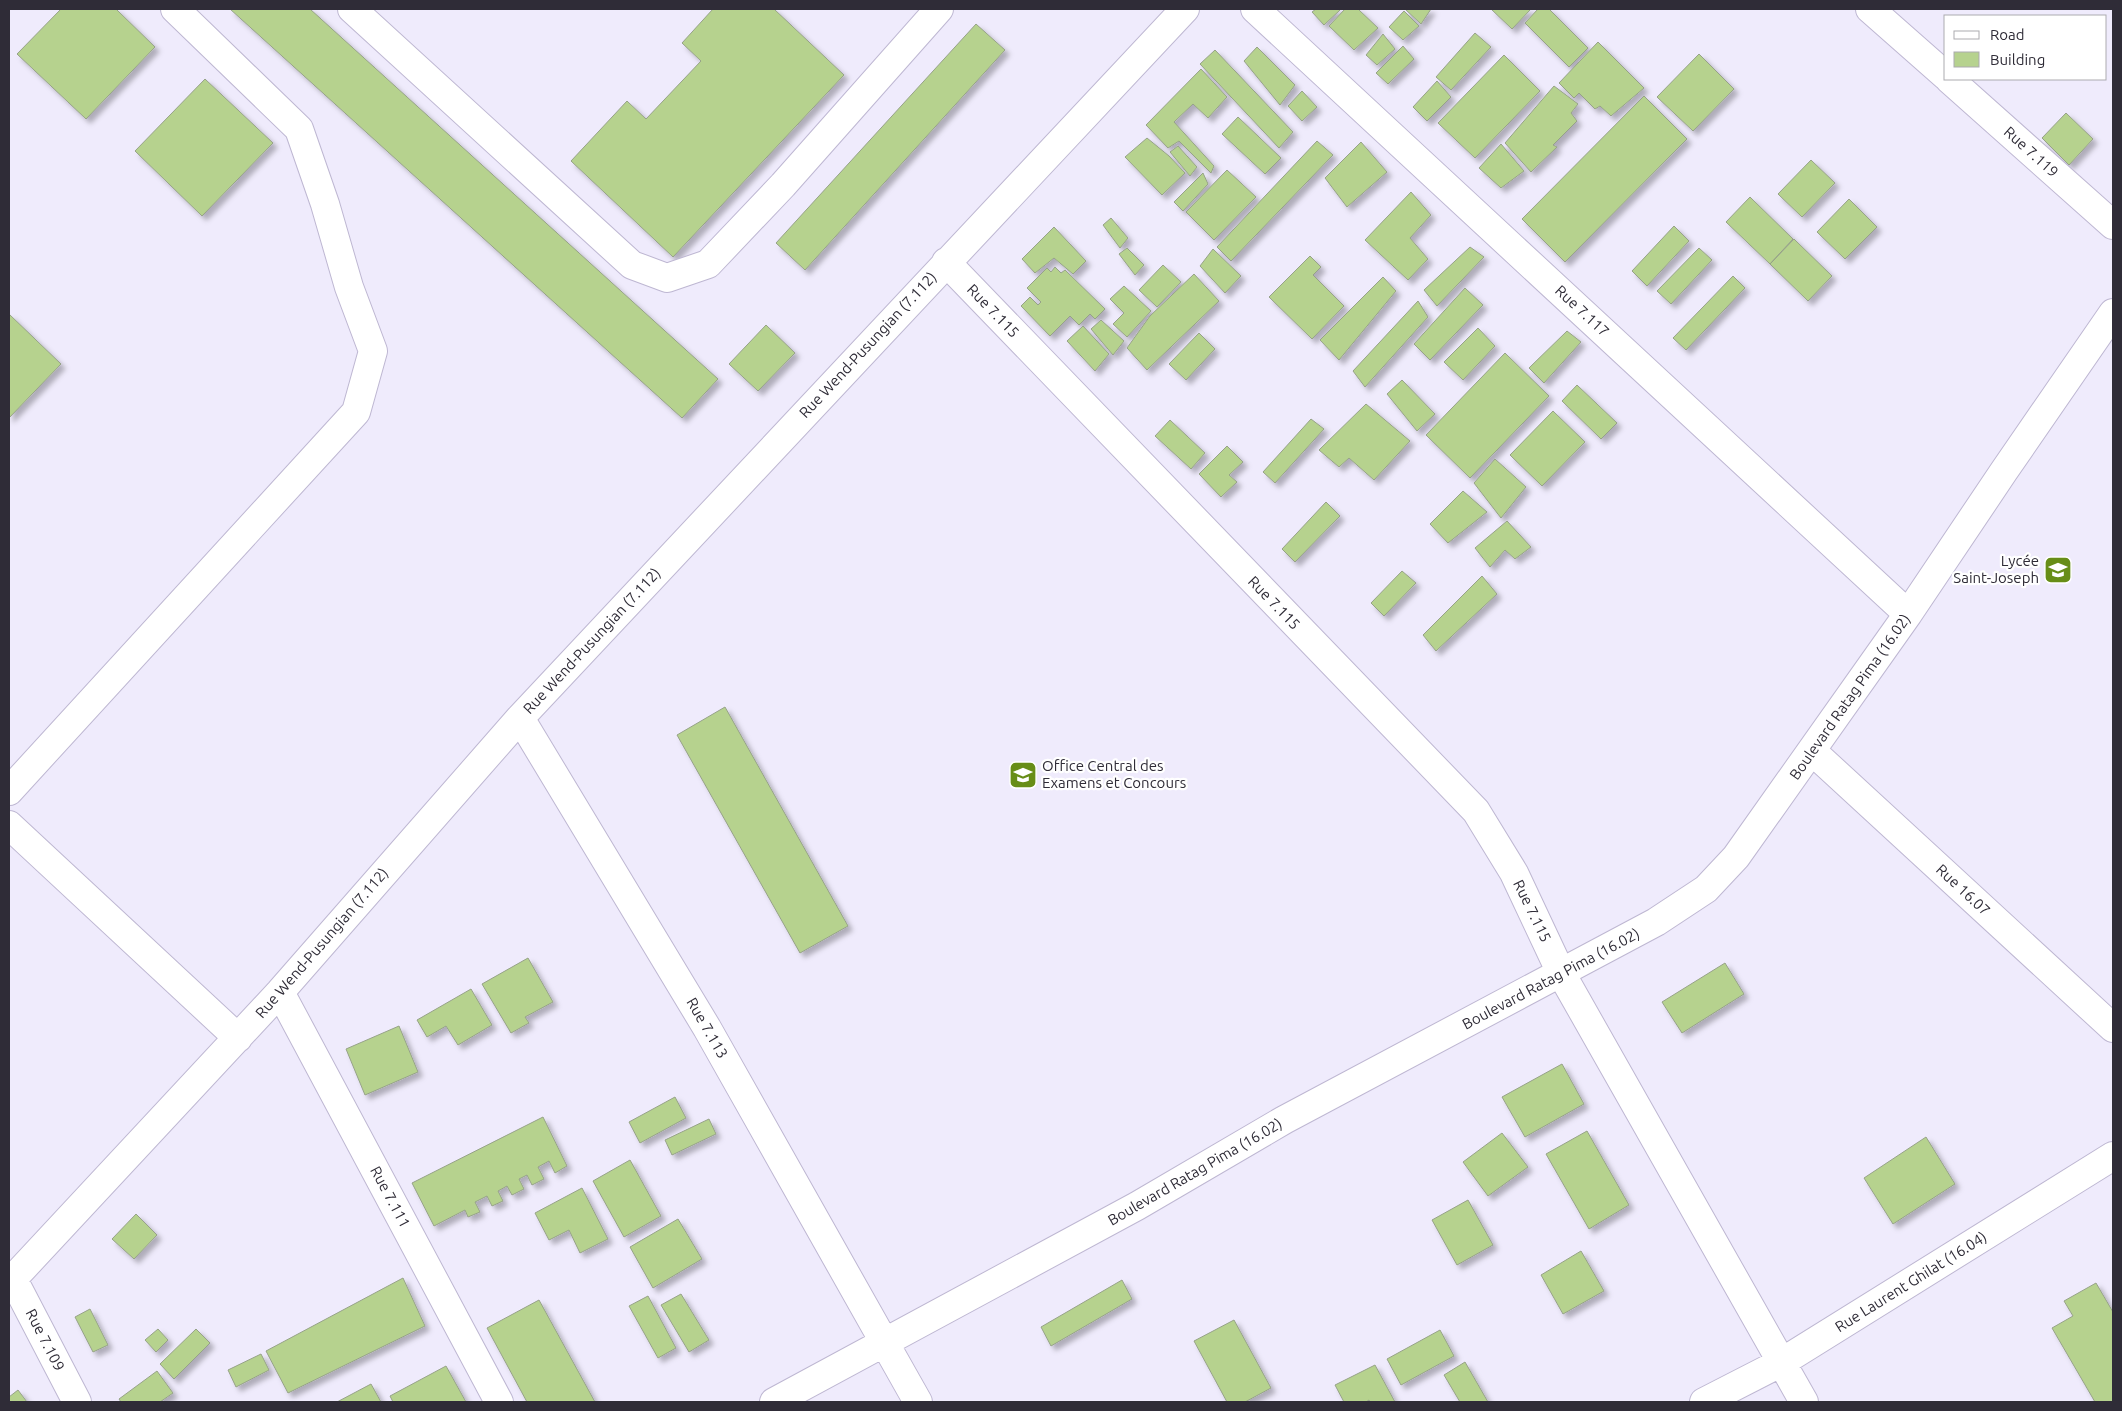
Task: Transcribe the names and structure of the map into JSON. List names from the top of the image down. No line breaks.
{"streets":{"street":["Rue 7.119","Rue 7.115","Rue 7.117","Rue Wend-Pusungian (7.112)","Boulevard Ratag Pima (16.02)","Rue 16.07","Rue 7.113","Rue 7.111","Rue Laurent Ghilat (16.04)","Rue 7.109"]},"crossings":[["Rue 7.115","Rue Wend-Pusungian (7.112)"],["Rue 7.115","Boulevard Ratag Pima (16.02)"],["Rue 7.115","Rue Laurent Ghilat (16.04)"],["Rue 7.117","Boulevard Ratag Pima (16.02)"],["Rue Wend-Pusungian (7.112)","Rue 7.113"],["Rue Wend-Pusungian (7.112)","Rue 7.111"],["Rue Wend-Pusungian (7.112)","Rue 7.109"],["Boulevard Ratag Pima (16.02)","Rue 16.07"],["Boulevard Ratag Pima (16.02)","Rue 7.113"]],"places":{"school or university":["Lycée Saint-Joseph","Office Central des Examens et Concours"]},"legend":["Road","Building"]}
